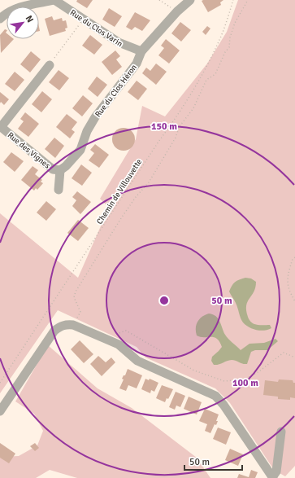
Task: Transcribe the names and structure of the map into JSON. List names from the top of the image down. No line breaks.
{"streets":{"street":["Rue du Clos Varin","Rue du Clos Héron","Rue des Vignes"],"path":["Chemin de Villouvette"]},"crossings":[["Rue du Clos Varin","Rue du Clos Héron"],["Rue du Clos Héron","Rue des Vignes"]],"scale_bar":"50 m","north":"top right","rings":["150 m","50 m","100 m"]}
